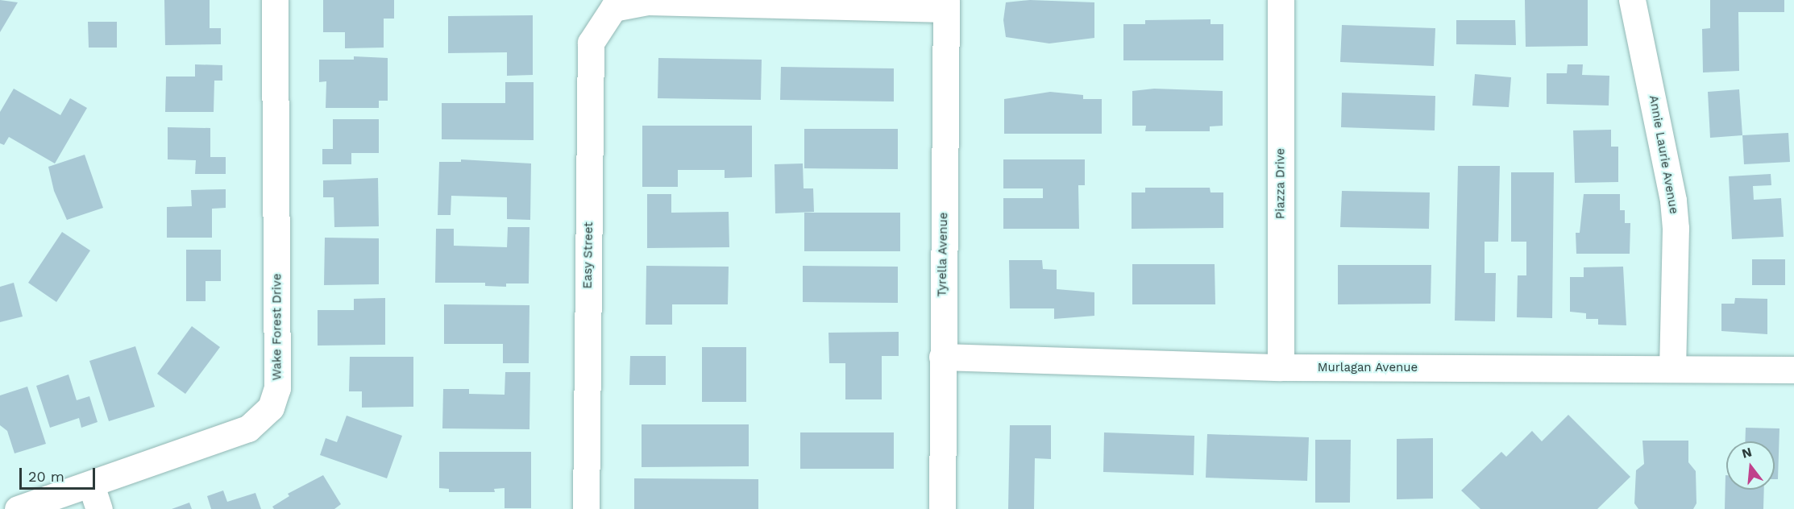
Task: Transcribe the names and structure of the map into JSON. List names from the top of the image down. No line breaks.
{"streets":{"street":["Annie Laurie Avenue","Piazza Drive","Tyrella Avenue","Easy Street","Wake Forest Drive","Murlagan Avenue"]},"crossings":[["Annie Laurie Avenue","Murlagan Avenue"],["Piazza Drive","Murlagan Avenue"],["Tyrella Avenue","Murlagan Avenue"]],"scale_bar":"20 m","north":"top"}
